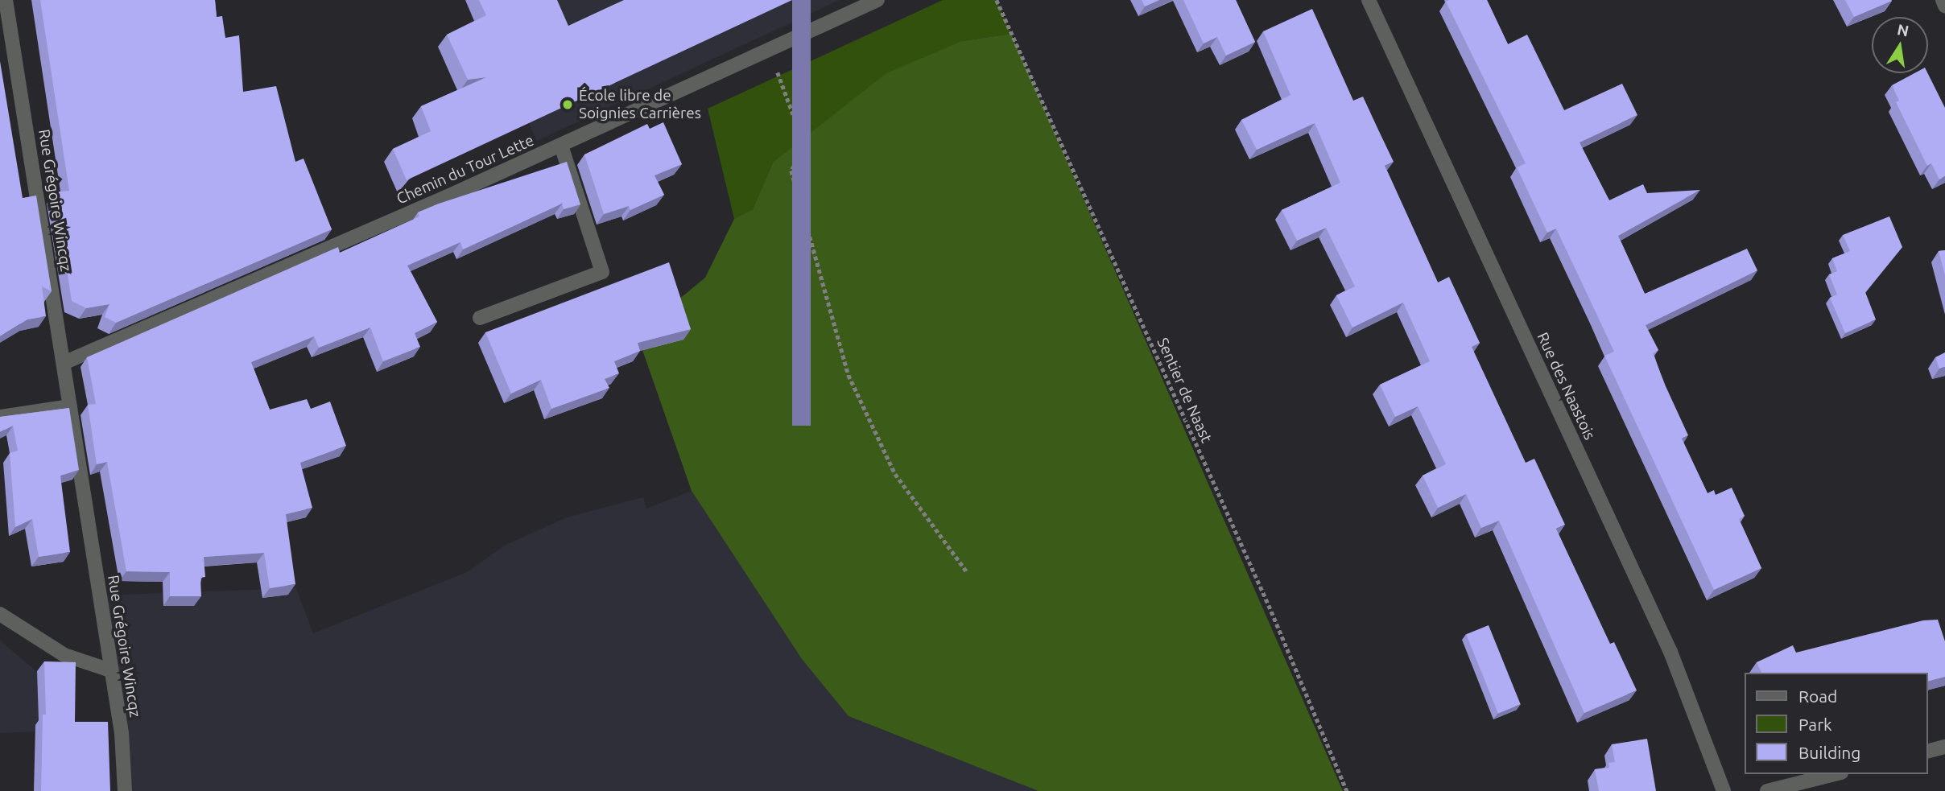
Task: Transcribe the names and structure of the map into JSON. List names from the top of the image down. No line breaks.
{"streets":{"street":["Chemin du Tour Lette","Rue Grégoire Wincqz","Rue des Naastois"],"path":["Sentier de Naast"]},"crossings":[["Chemin du Tour Lette","Rue Grégoire Wincqz"]],"places":["École libre de Soignies Carrières"],"legend":["Road","Park","Building"],"north":"top"}
